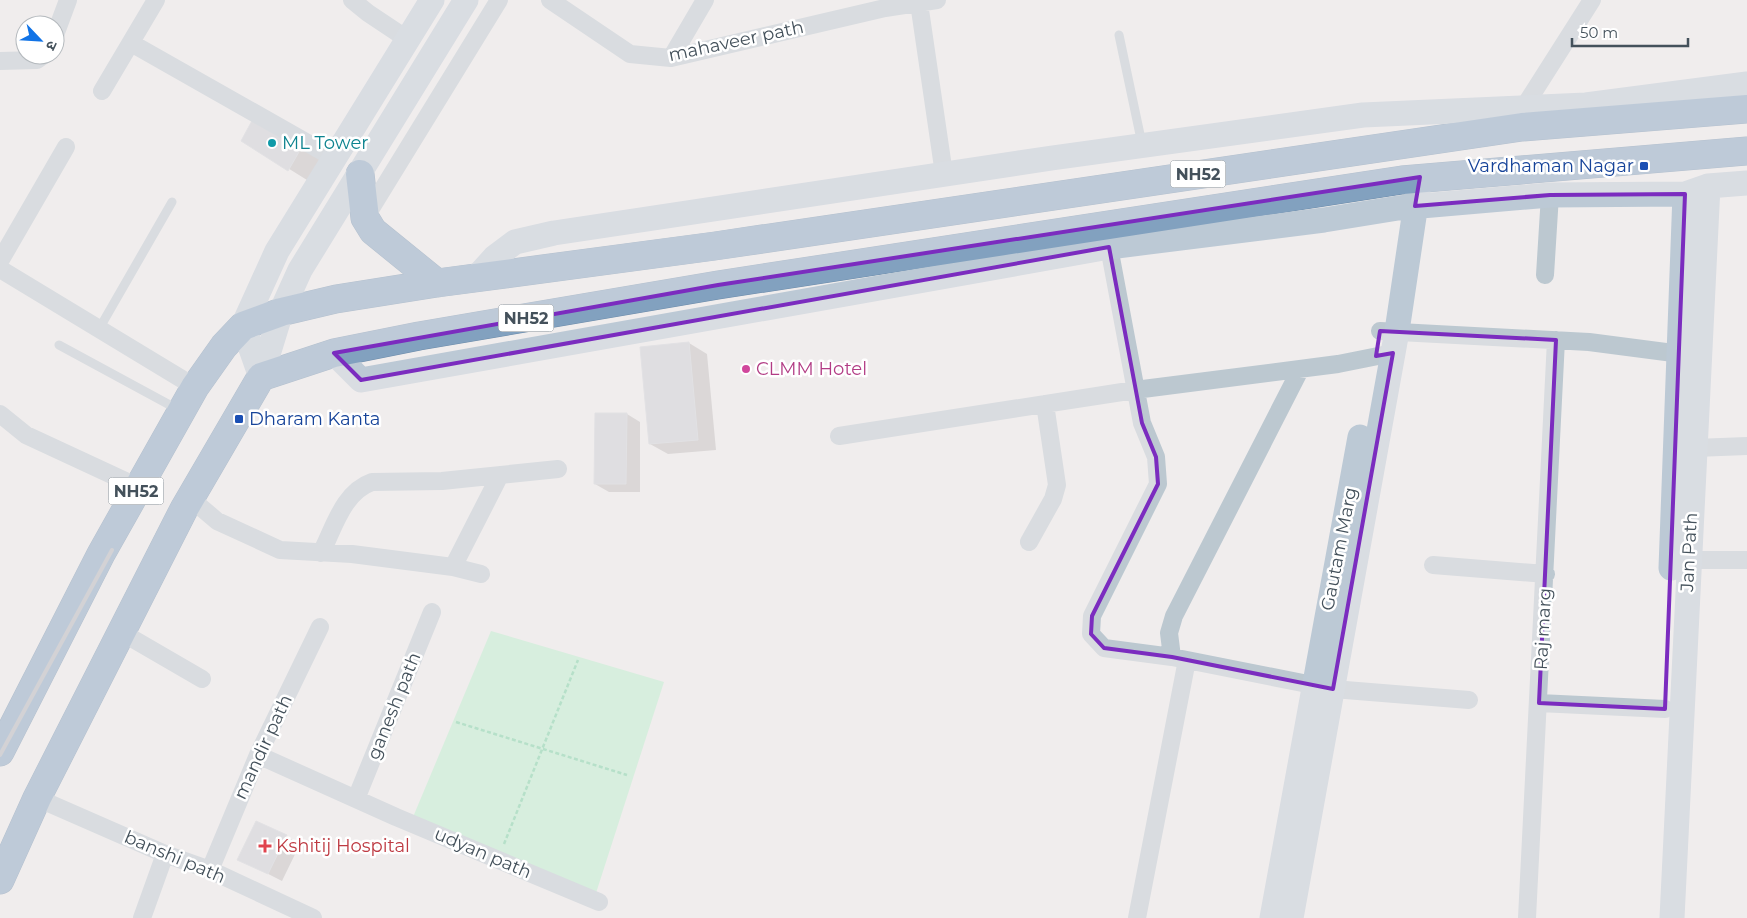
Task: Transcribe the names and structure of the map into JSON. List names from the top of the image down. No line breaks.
{"streets":{"highway":["NH52"],"street":["mahaveer path","Gautam Marg","Jan Path","Raj marg","ganesh path","mandir path","udyan path","banshi path"]},"crossings":[["NH52","Gautam Marg"],["NH52","banshi path"],["ganesh path","udyan path"],["mandir path","udyan path"],["mandir path","banshi path"]],"places":{"other":["ML Tower","CLMM Hotel"],"transit":["Vardhaman Nagar","Dharam Kanta"],"health":["Kshitij Hospital"]},"scale_bar":"50 m","north":"bottom right"}
